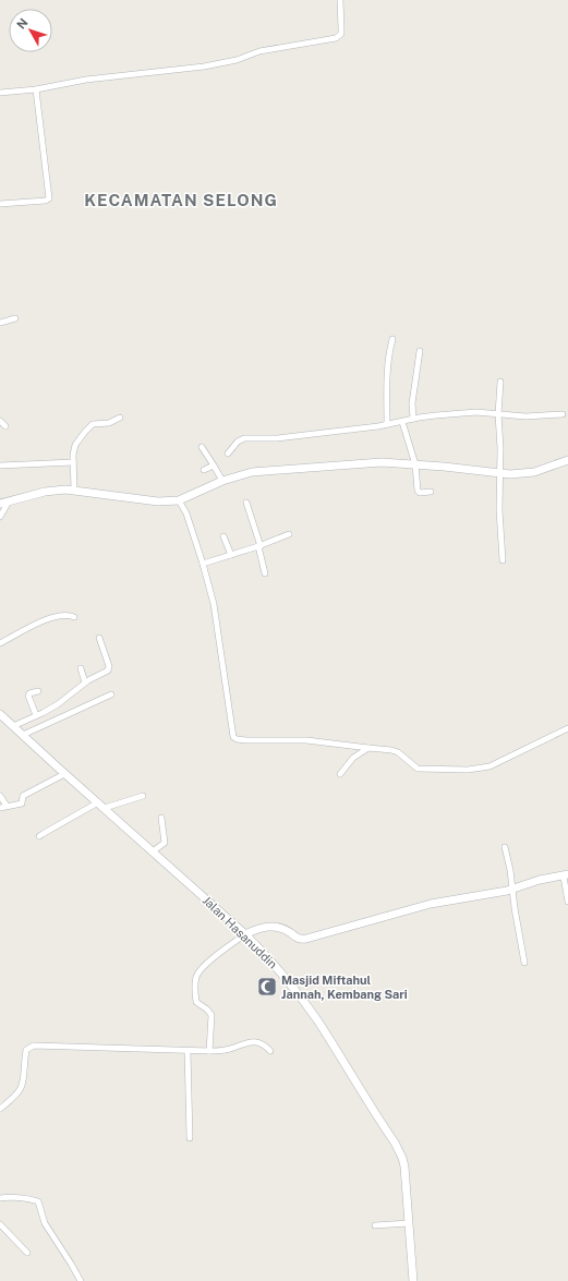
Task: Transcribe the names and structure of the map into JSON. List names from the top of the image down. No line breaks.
{"streets":{"street":["Jalan Hasanuddin"]},"districts":["KECAMATAN SELONG"],"places":{"mosque":["Masjid Miftahul Jannah, Kembang Sari"]},"north":"top left"}
